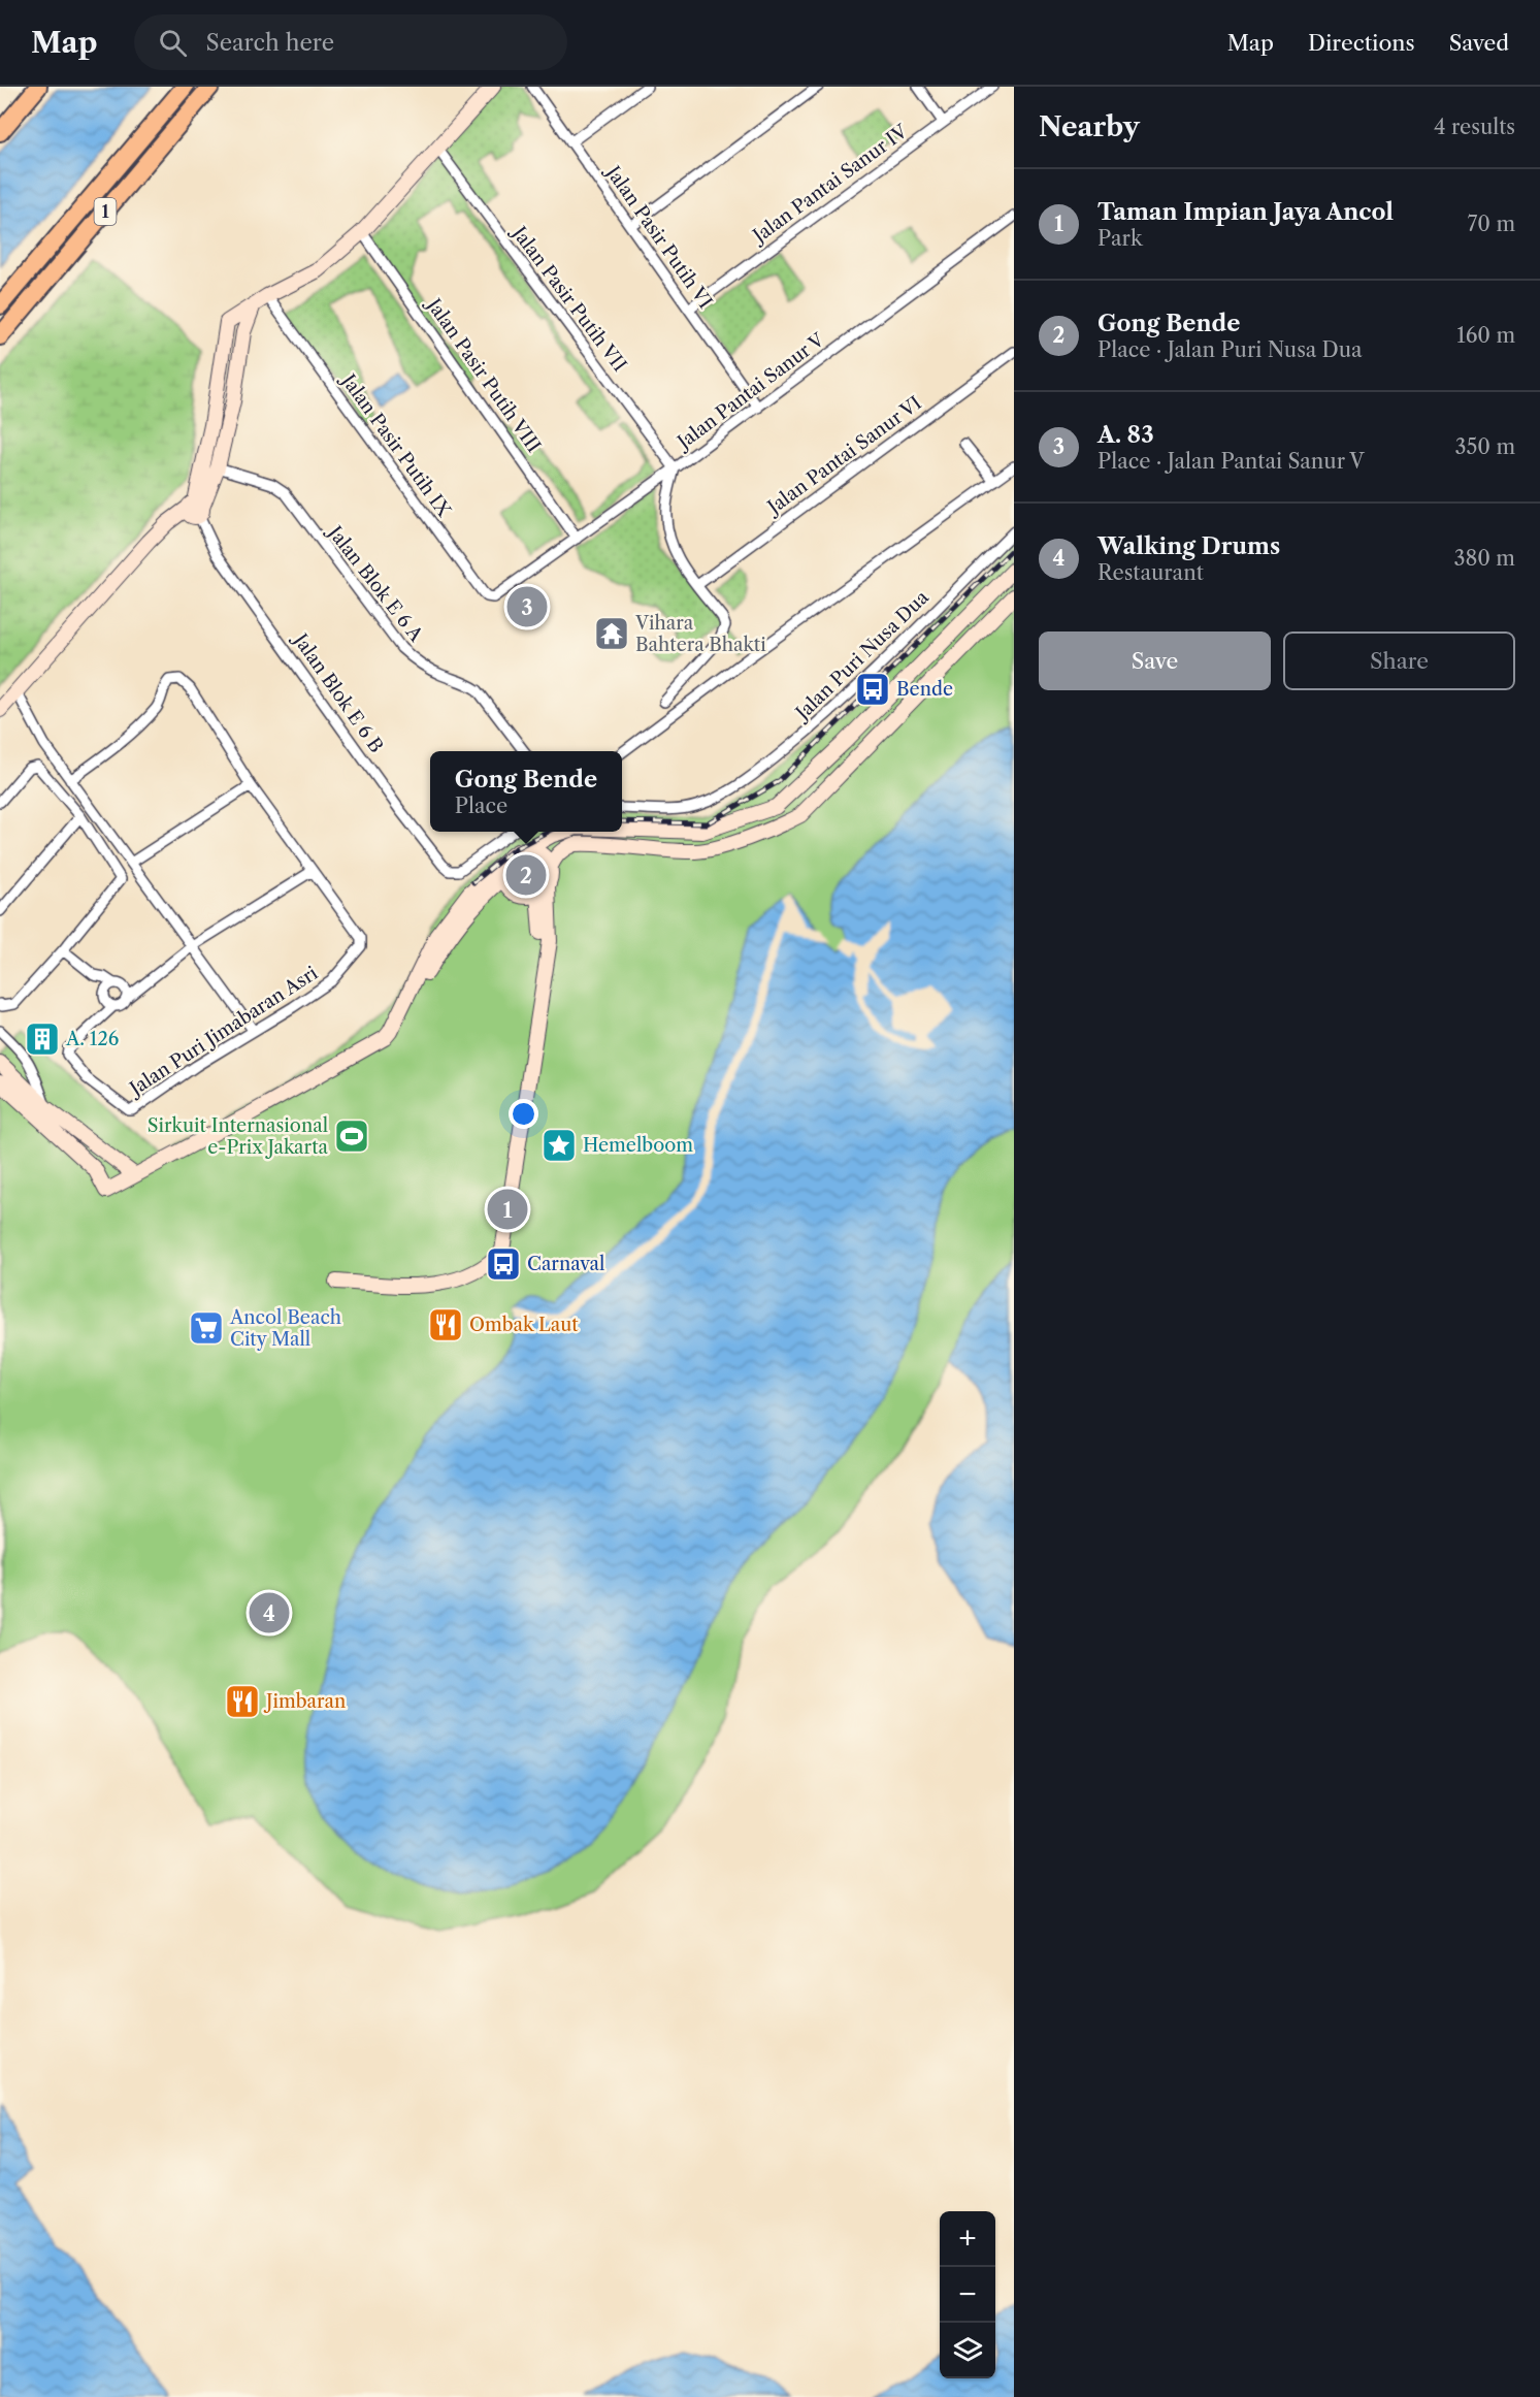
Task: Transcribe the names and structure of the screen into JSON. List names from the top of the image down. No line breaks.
{"streets":{"highway":["1"],"street":["Jalan Pantai Sanur IV","Jalan Pasir Putih VI","Jalan Pasir Putih VII","Jalan Pasir Putih VIII","Jalan Pantai Sanur V","Jalan Pasir Putih IX","Jalan Pantai Sanur VI","Jalan Blok E 6 A","Jalan Puri Nusa Dua","Jalan Blok E 6 B","Jalan Puri Jimabaran Asri"]},"crossings":[["Jalan Pantai Sanur IV","Jalan Pasir Putih VI"],["Jalan Pasir Putih VI","Jalan Pantai Sanur V"],["Jalan Pasir Putih VII","Jalan Pantai Sanur V"],["Jalan Pasir Putih VIII","Jalan Pantai Sanur V"],["Jalan Pantai Sanur V","Jalan Pasir Putih IX"]],"places":{"temple":["Vihara Bahtera Bhakti"],"bus stop":["Bende","Carnaval"],"building":["A. 126"],"sports":["Sirkuit Internasional e-Prix Jakarta"],"place":["Hemelboom"],"restaurant":["Ombak Laut","Jimbaran"],"supermarket":["Ancol Beach City Mall"]},"page":{"header":"Map","search":"Search here","nav":["Map","Directions","Saved"],"heading":["Nearby","4 results"],"list":[{"mark":"1","name":"Taman Impian Jaya Ancol","note":"Park","value":"70 m"},{"mark":"2","name":"Gong Bende","note":"Place · Jalan Puri Nusa Dua","value":"160 m"},{"mark":"3","name":"A. 83","note":"Place · Jalan Pantai Sanur V","value":"350 m"},{"mark":"4","name":"Walking Drums","note":"Restaurant","value":"380 m"}],"pins":["3","2","1","4"],"buttons":["Save","Share"],"popup":["Gong Bende","Place"],"map_buttons":["+","−"]}}
